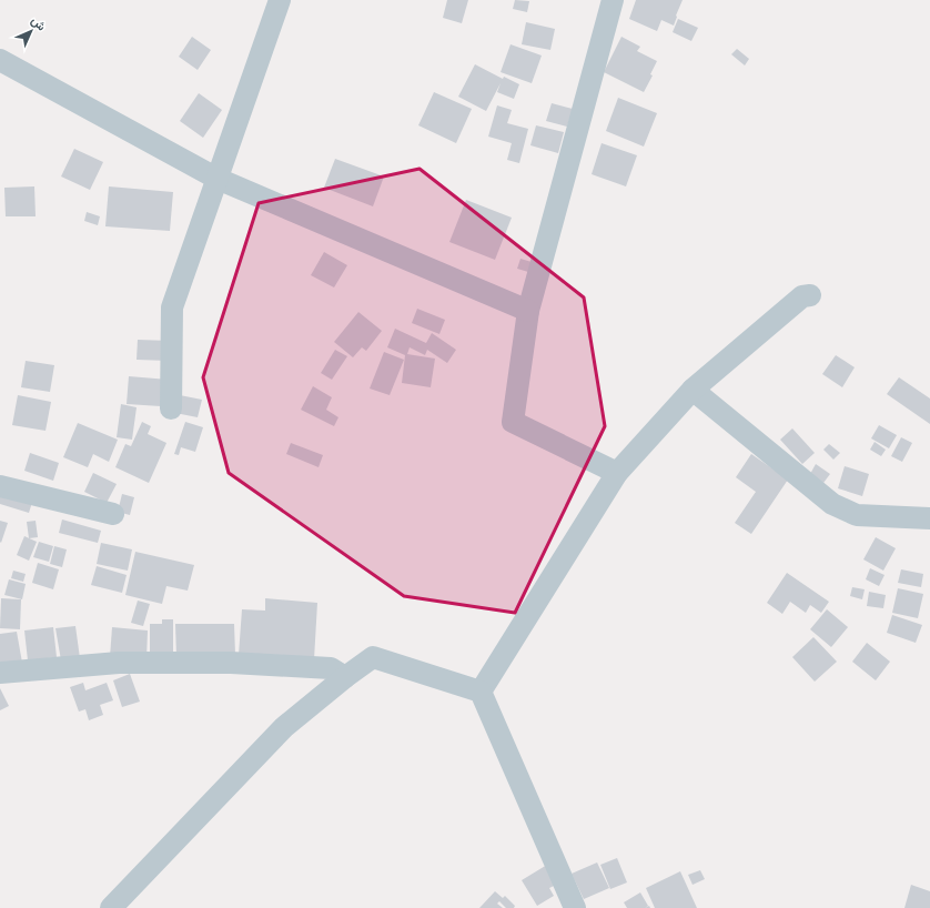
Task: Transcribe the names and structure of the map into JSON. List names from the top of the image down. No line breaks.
{"north":"top right"}
